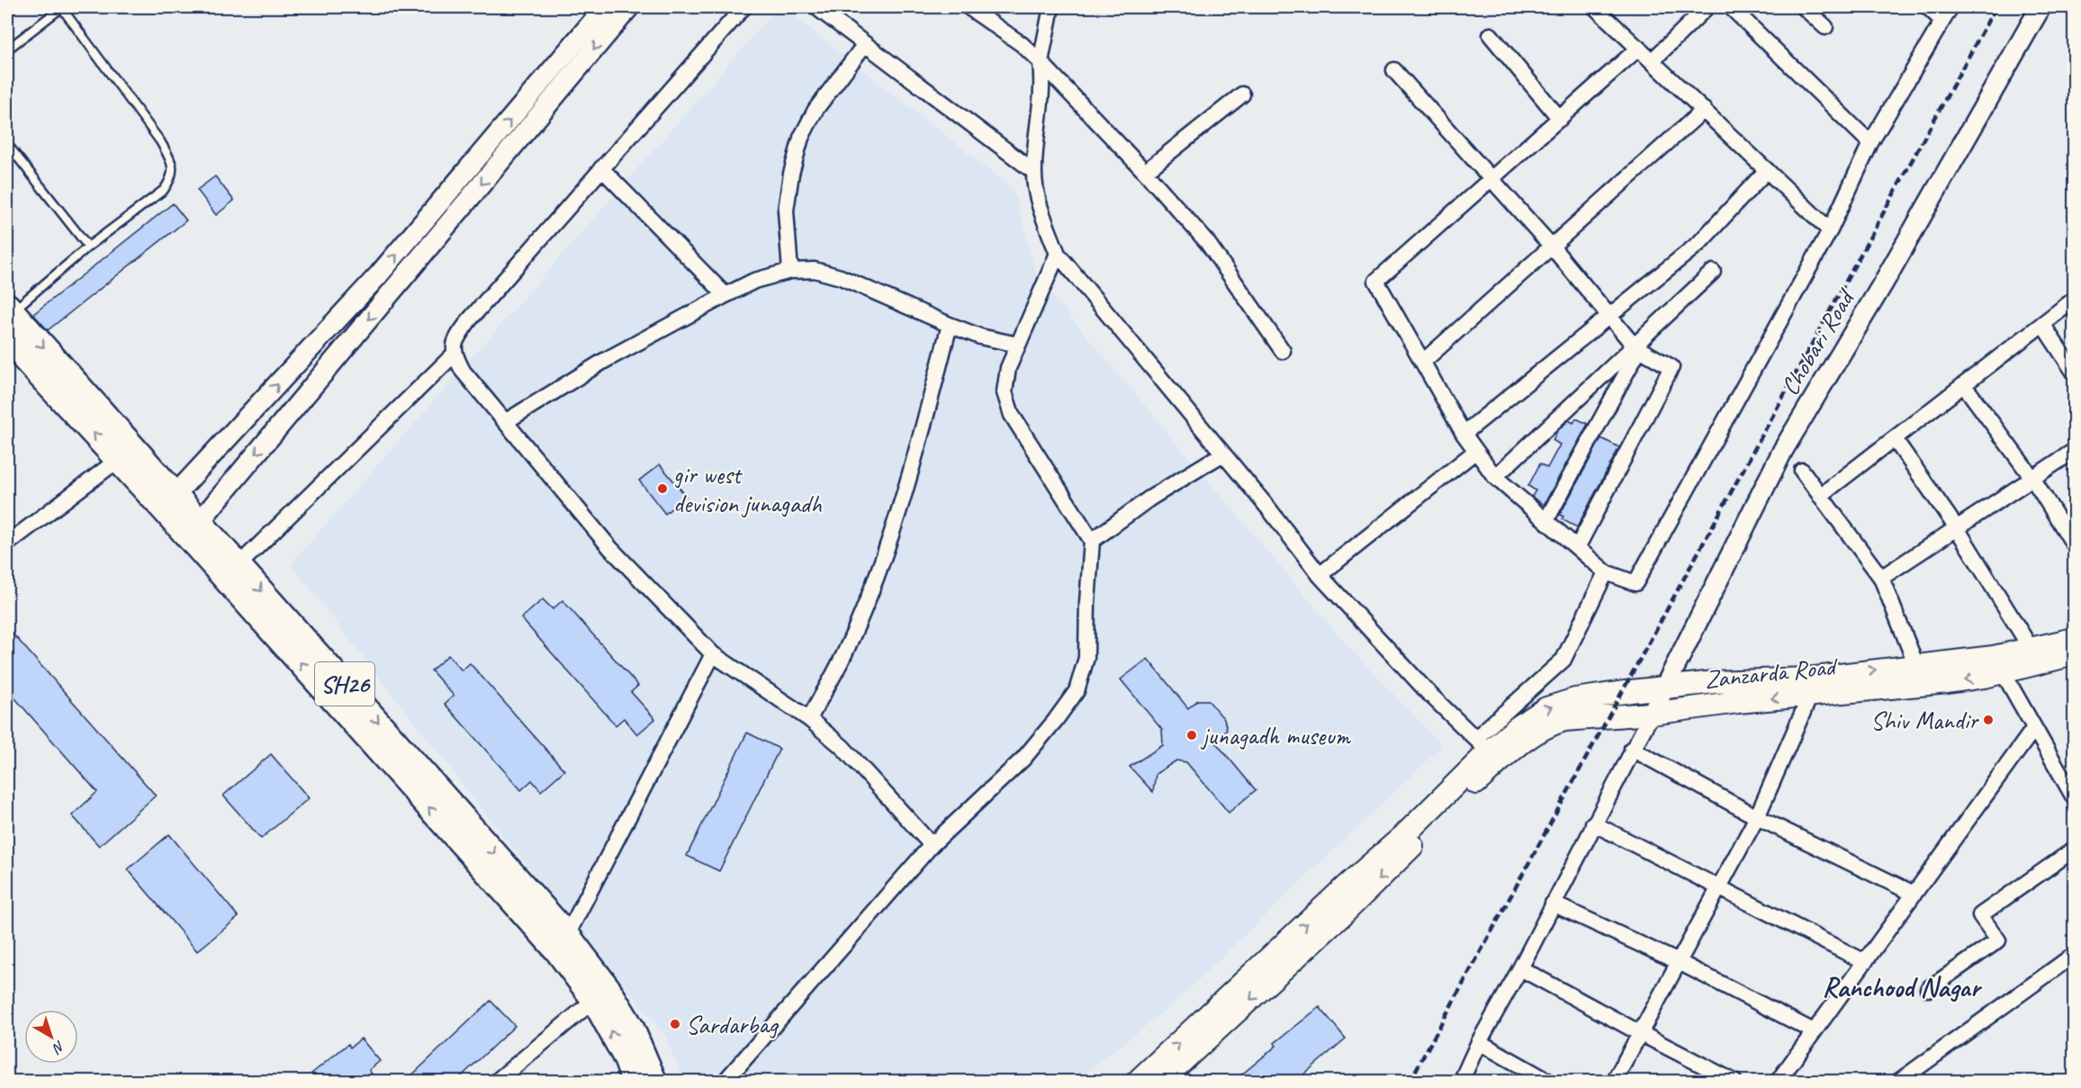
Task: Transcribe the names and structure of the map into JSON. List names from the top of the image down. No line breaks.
{"streets":{"main road":["Zanzarda Road","SH26"],"street":["Chobari Road"]},"crossings":[["Chobari Road","Zanzarda Road"]],"districts":["Ranchood Nagar"],"places":["gir west devision junagadh","Shiv Mandir","junagadh museum","Sardarbag"],"north":"bottom right"}
